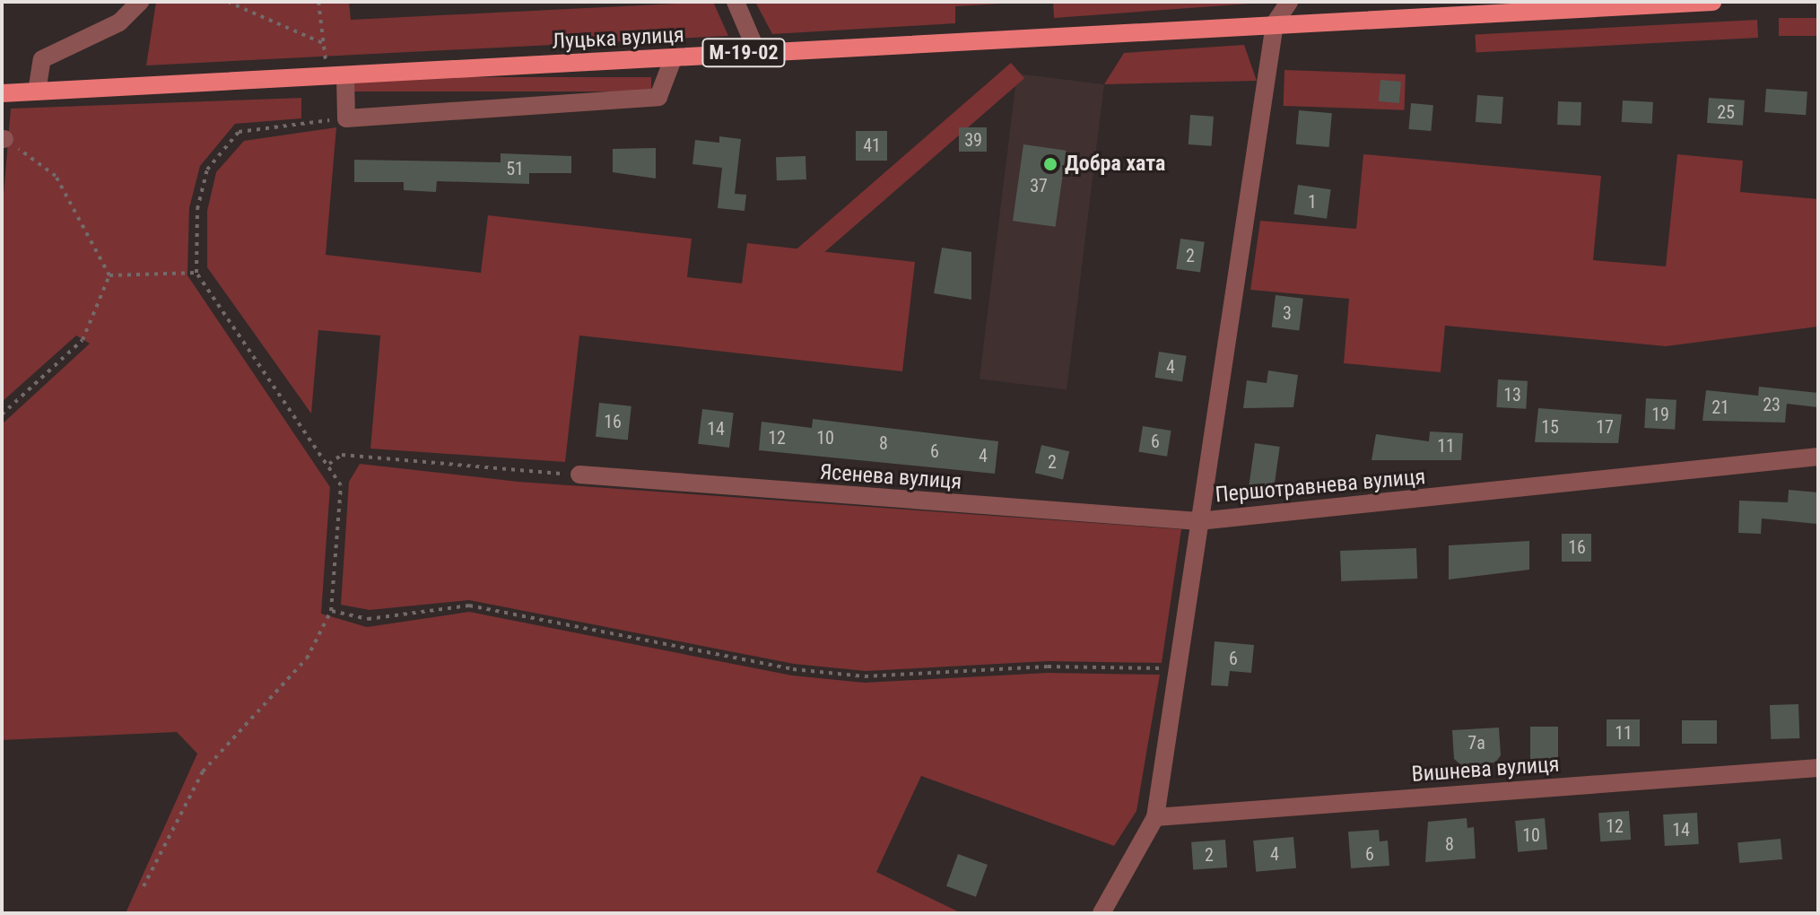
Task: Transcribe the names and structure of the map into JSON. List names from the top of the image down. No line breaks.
{"streets":{"main road":["Луцька вулиця","М-19-02"],"street":["Ясенева вулиця","Першотравнева вулиця","Вишнева вулиця"]},"crossings":[["Луцька вулиця","М-19-02"],["Луцька вулиця","Першотравнева вулиця"],["Ясенева вулиця","Першотравнева вулиця"]],"places":["Добра хата"],"house_numbers":["25","39","41","51","37","1","2","3","4","13","23","21","19","16","15","17","14","12","10","6","8","11","6","4","2","16","6","11","7а","12","14","10","8","4","6","2"]}
